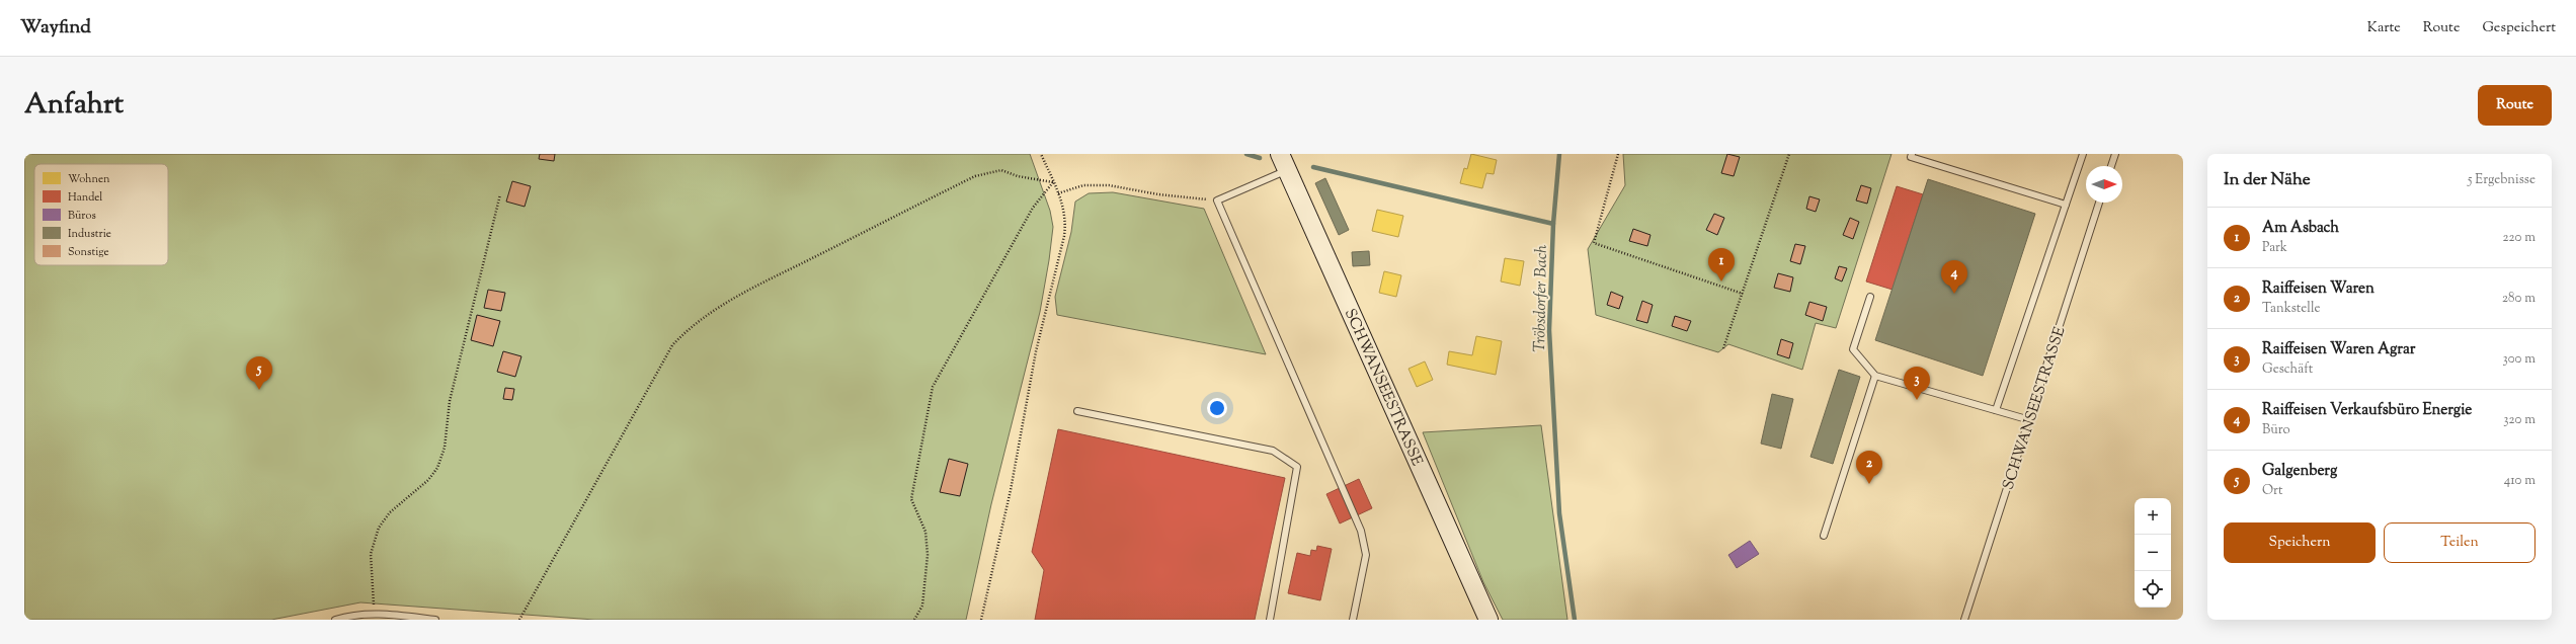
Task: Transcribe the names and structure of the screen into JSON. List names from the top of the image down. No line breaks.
{"streets":{"street":["SCHWANSEESTRASSE"]},"water":["Tröbsdorfer Bach"],"legend":["Wohnen","Handel","Büros","Industrie","Sonstige"],"north":"right","page":{"header":"Wayfind","nav":["Karte","Route","Gespeichert"],"title":"Anfahrt","buttons":["Route",["Speichern","Teilen"]],"heading":["In der Nähe","5 Ergebnisse"],"list":[{"mark":"1","name":"Am Asbach","note":"Park","value":"220 m"},{"mark":"2","name":"Raiffeisen Waren","note":"Tankstelle","value":"280 m"},{"mark":"3","name":"Raiffeisen Waren Agrar","note":"Geschäft","value":"300 m"},{"mark":"4","name":"Raiffeisen Verkaufsbüro Energie","note":"Büro","value":"320 m"},{"mark":"5","name":"Galgenberg","note":"Ort","value":"410 m"}],"pins":["1","4","5","3","2"],"map_buttons":["+","−"]}}
